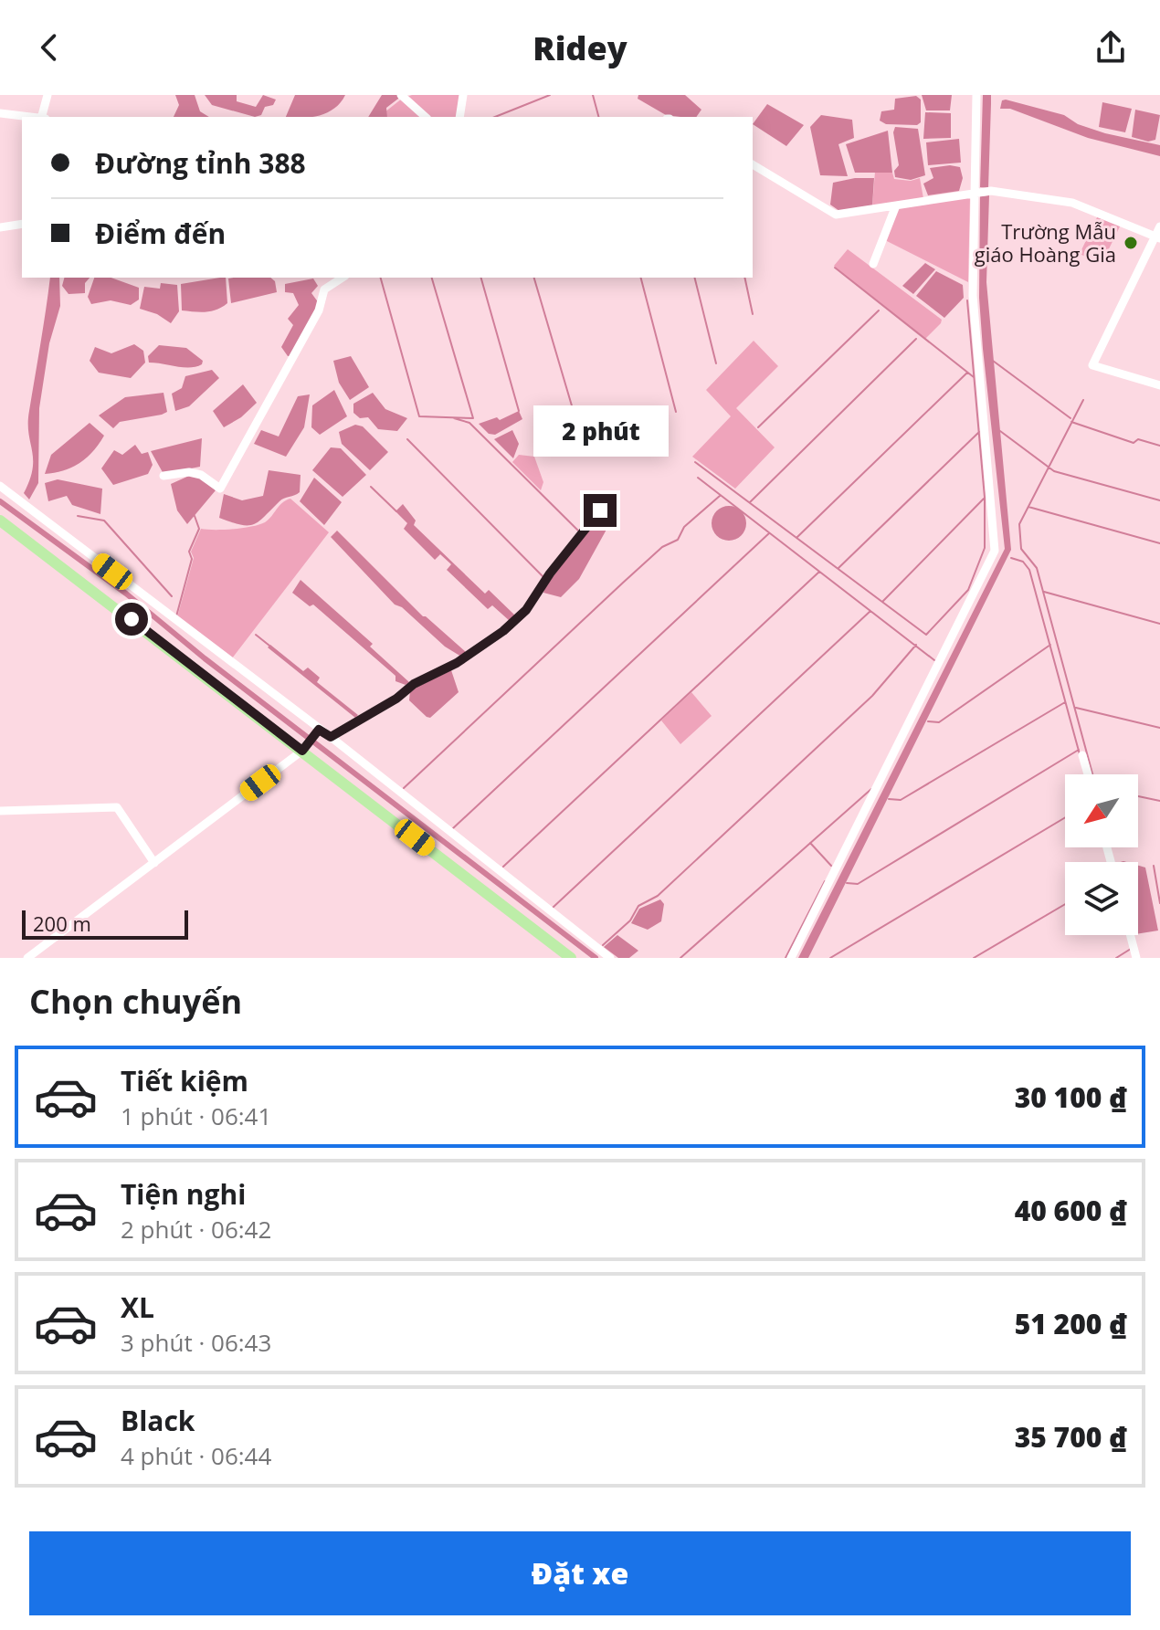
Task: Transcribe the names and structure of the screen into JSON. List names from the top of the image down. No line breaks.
{"places":["Trường Mẫu giáo Hoàng Gia"],"scale_bar":"200 m","north":"bottom left","page":{"header":"Ridey","banner":["Đường tỉnh 388","Điểm đến"],"bubble":"2 phút","scale":"200 m","heading":"Chọn chuyến","list":[{"name":"Tiết kiệm","note":"1 phút · 06:41","value":"30 100 ₫"},{"name":"Tiện nghi","note":"2 phút · 06:42","value":"40 600 ₫"},{"name":"XL","note":"3 phút · 06:43","value":"51 200 ₫"},{"name":"Black","note":"4 phút · 06:44","value":"35 700 ₫"}],"buttons":"Đặt xe"}}
